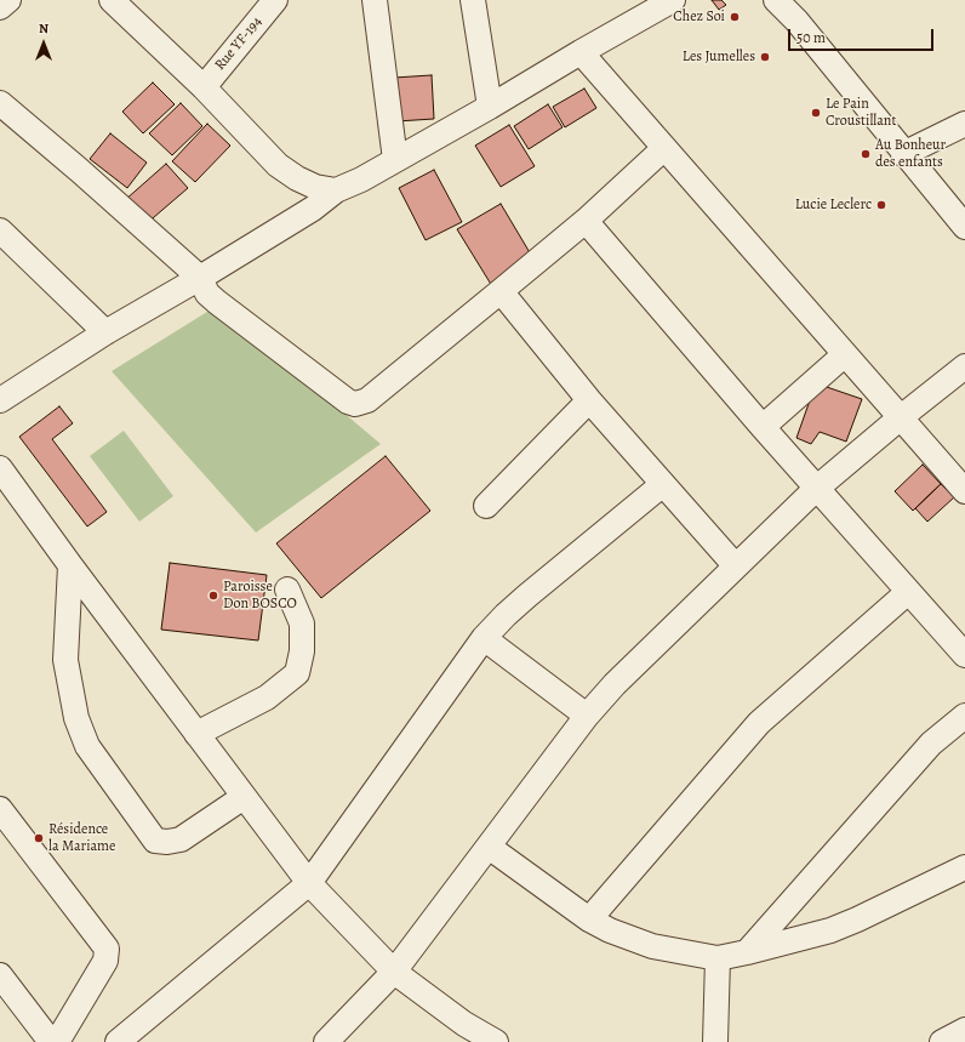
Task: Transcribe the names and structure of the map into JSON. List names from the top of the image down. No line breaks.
{"streets":{"street":["Rue YF-194"]},"places":["Chez Soi","Les Jumelles","Le Pain Croustillant","Au Bonheur des enfants","Lucie Leclerc","Paroisse Don BOSCO","Résidence la Mariame"],"scale_bar":"50 m","north":"top"}
